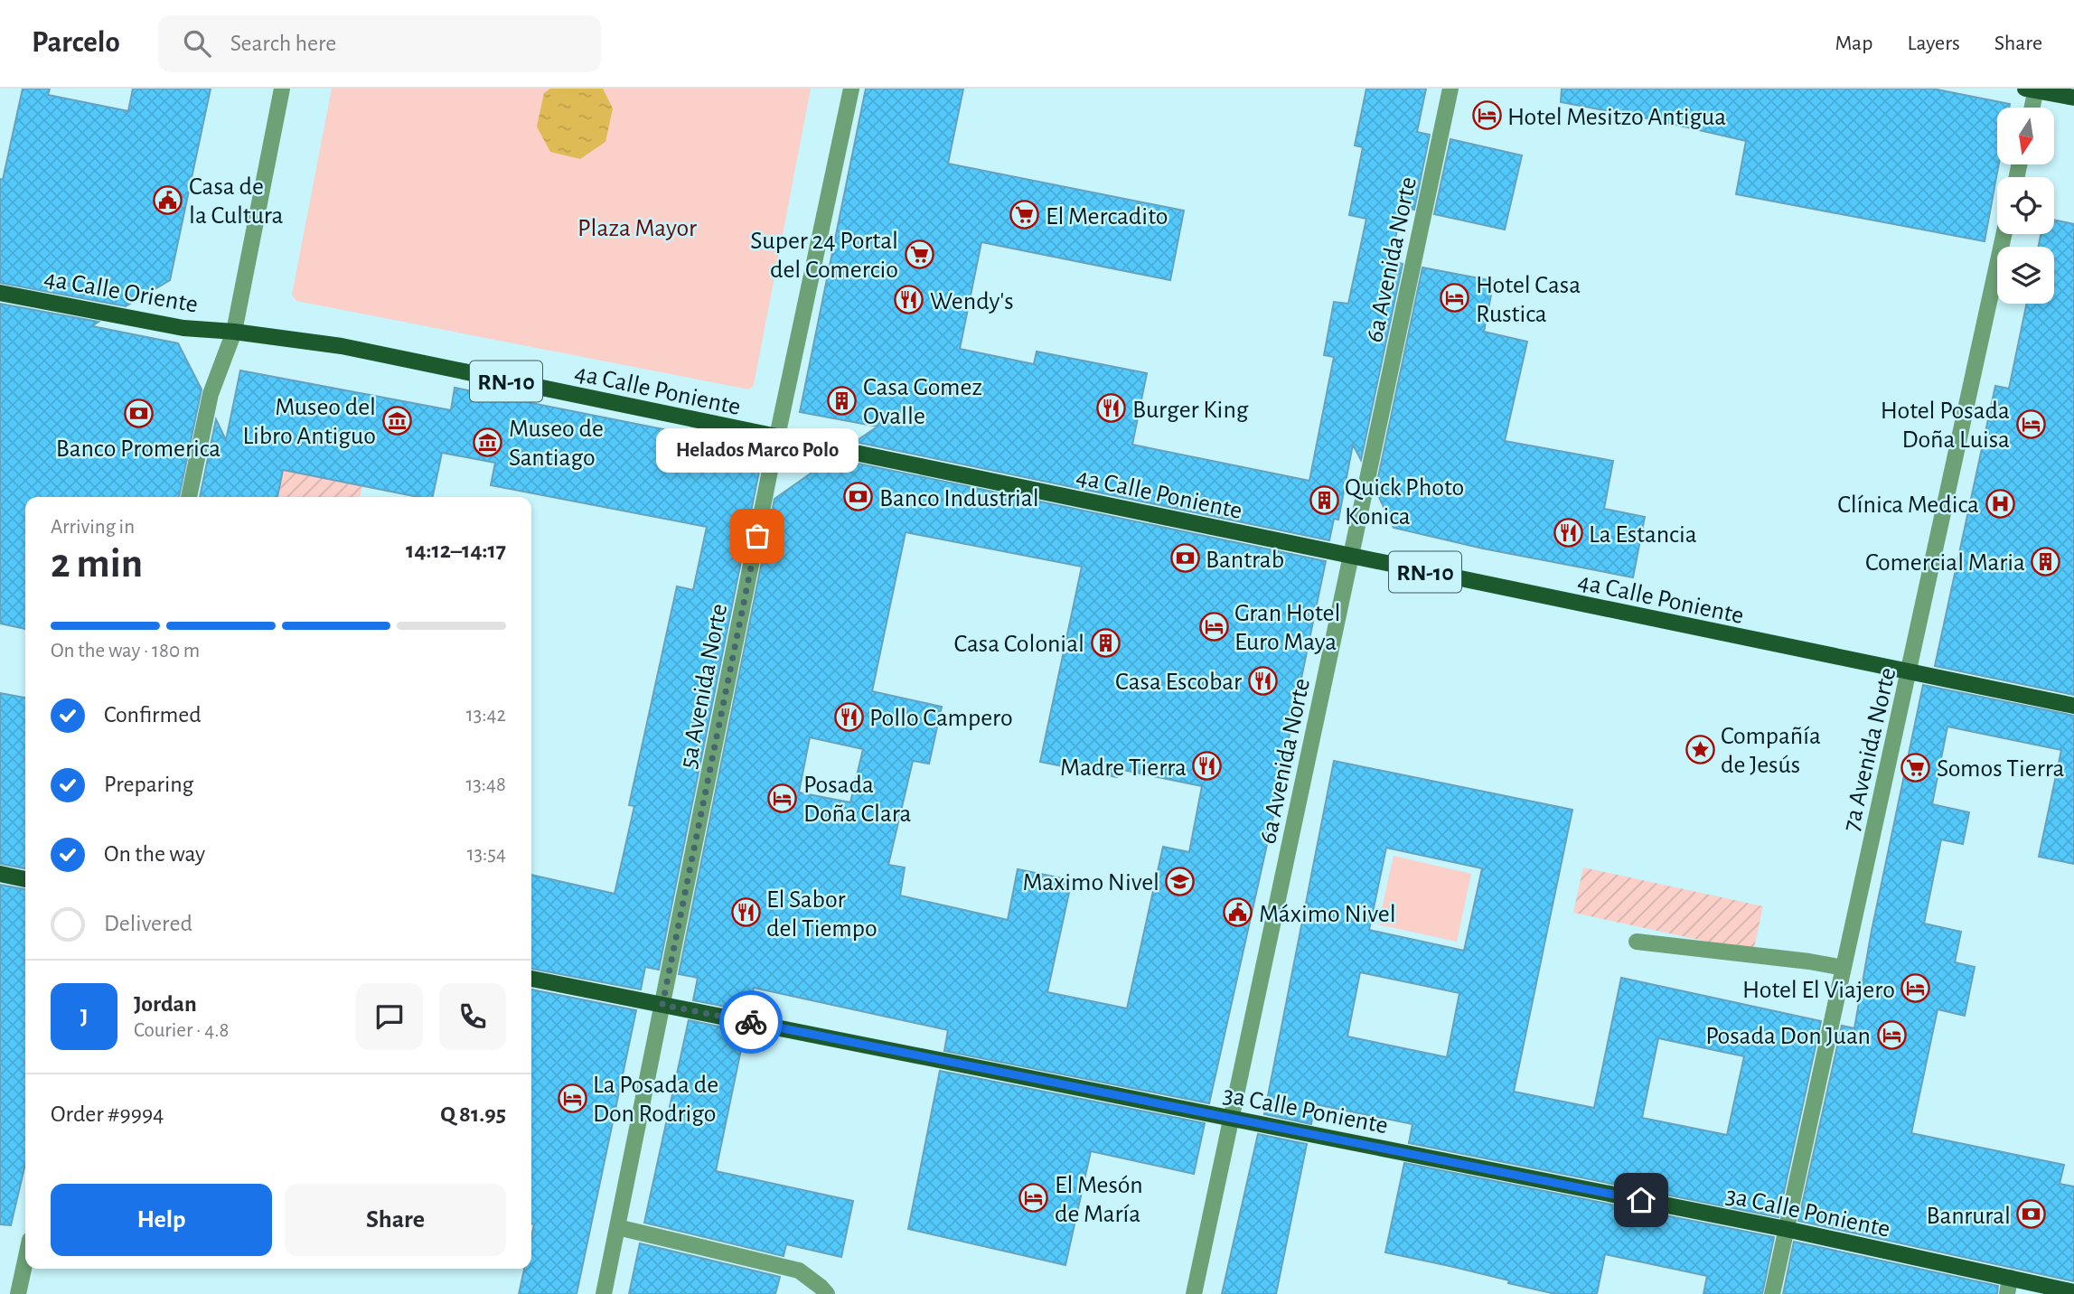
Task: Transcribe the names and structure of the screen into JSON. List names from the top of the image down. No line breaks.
{"streets":{"main road":["4a Calle Oriente","RN-10","4a Calle Poniente","3a Calle Poniente"],"street":["6a Avenida Norte","5a Avenida Norte","7a Avenida Norte"]},"crossings":[["6a Avenida Norte","4a Calle Poniente"],["6a Avenida Norte","3a Calle Poniente"],["4a Calle Oriente","4a Calle Poniente"],["4a Calle Poniente","5a Avenida Norte"],["4a Calle Poniente","7a Avenida Norte"],["5a Avenida Norte","3a Calle Poniente"],["7a Avenida Norte","3a Calle Poniente"]],"parks":["Plaza Mayor"],"places":{"hotel":["Hotel Mesitzo Antigua","Hotel Casa Rustica","Hotel Posada Doña Luisa","Gran Hotel Euro Maya","Posada Doña Clara","Hotel El Viajero","Posada Don Juan","La Posada de Don Rodrigo","El Mesón de María"],"public building":["Casa de la Cultura","Máximo Nivel"],"supermarket":["El Mercadito","Super 24 Portal del Comercio","Somos Tierra"],"restaurant":["Wendy's","Burger King","La Estancia","Casa Escobar","Pollo Campero","Madre Tierra","El Sabor del Tiempo"],"building":["Casa Gomez Ovalle","Quick Photo Konica","Comercial Maria","Casa Colonial"],"bank":["Banco Promerica","Banco Industrial","Bantrab","Banrural"],"museum":["Museo del Libro Antiguo","Museo de Santiago"],"hospital":["Clínica Medica"],"other":["Helados Marco Polo"],"place":["Compañía de Jesús"],"school or university":["Maximo Nivel"]},"north":"bottom","page":{"header":"Parcelo","search":"Search here","nav":["Map","Layers","Share"],"bubble":"Helados Marco Polo","heading":["2 min","Arriving in","14:12–14:17"],"panel":["Jordan","Courier · 4.8","Order #9994","Q 81.95"],"bar":"On the way · 180 m","list":[["Confirmed","13:42"],["Preparing","13:48"],["On the way","13:54"],"Delivered"],"round":"J","buttons":["Help","Share"]}}
